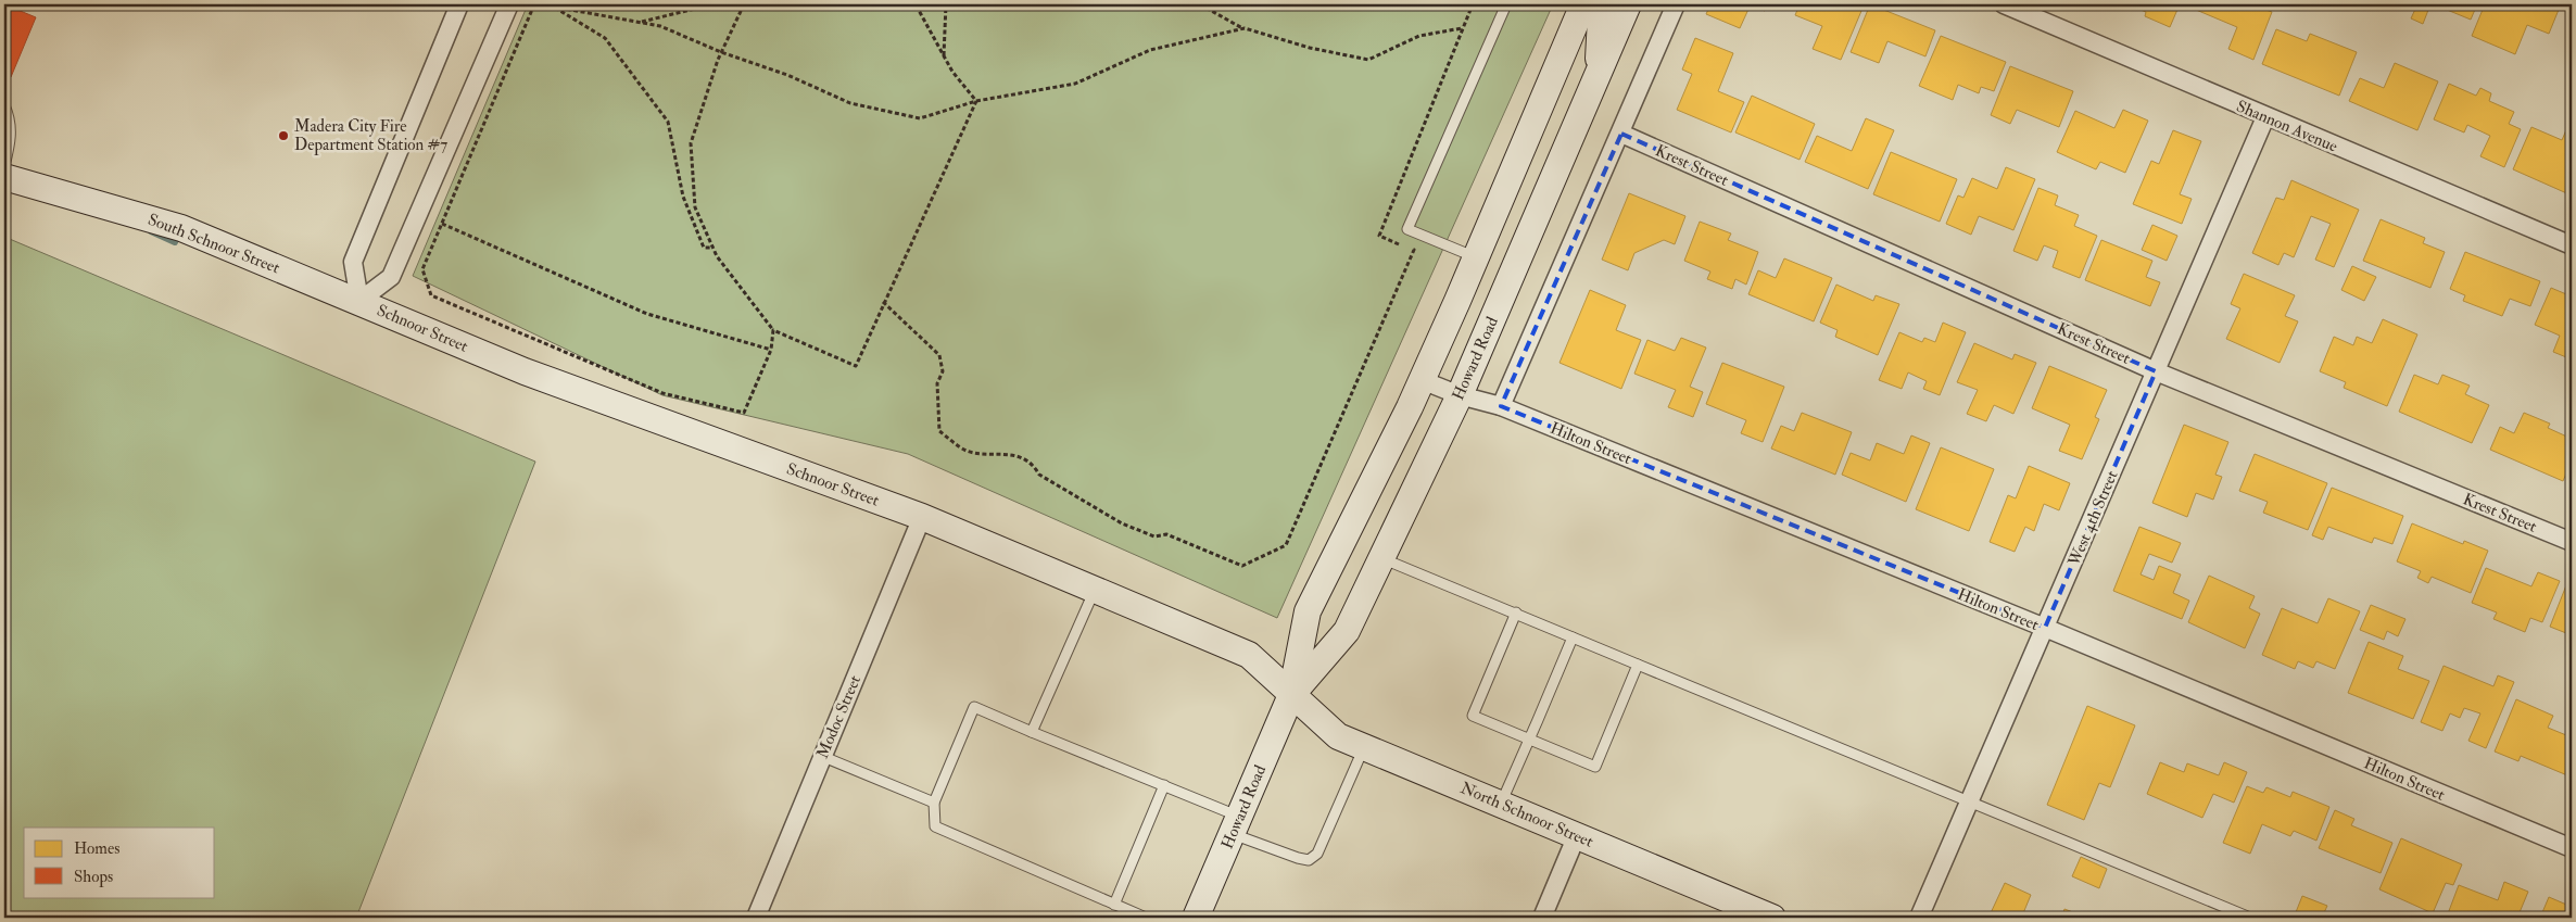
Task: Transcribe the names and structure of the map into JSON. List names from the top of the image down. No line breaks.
{"streets":{"street":["Shannon Avenue","Krest Street","South Schnoor Street","Schnoor Street","Howard Road","Hilton Street","West 4th Street","Modoc Street","North Schnoor Street"]},"crossings":[["Shannon Avenue","West 4th Street"],["Krest Street","West 4th Street"],["South Schnoor Street","Schnoor Street"],["Schnoor Street","Howard Road"],["Schnoor Street","Modoc Street"],["Schnoor Street","North Schnoor Street"],["Howard Road","Hilton Street"],["Howard Road","North Schnoor Street"],["Hilton Street","West 4th Street"]],"places":["Madera City Fire Department Station #7"],"legend":["Homes","Shops"]}
